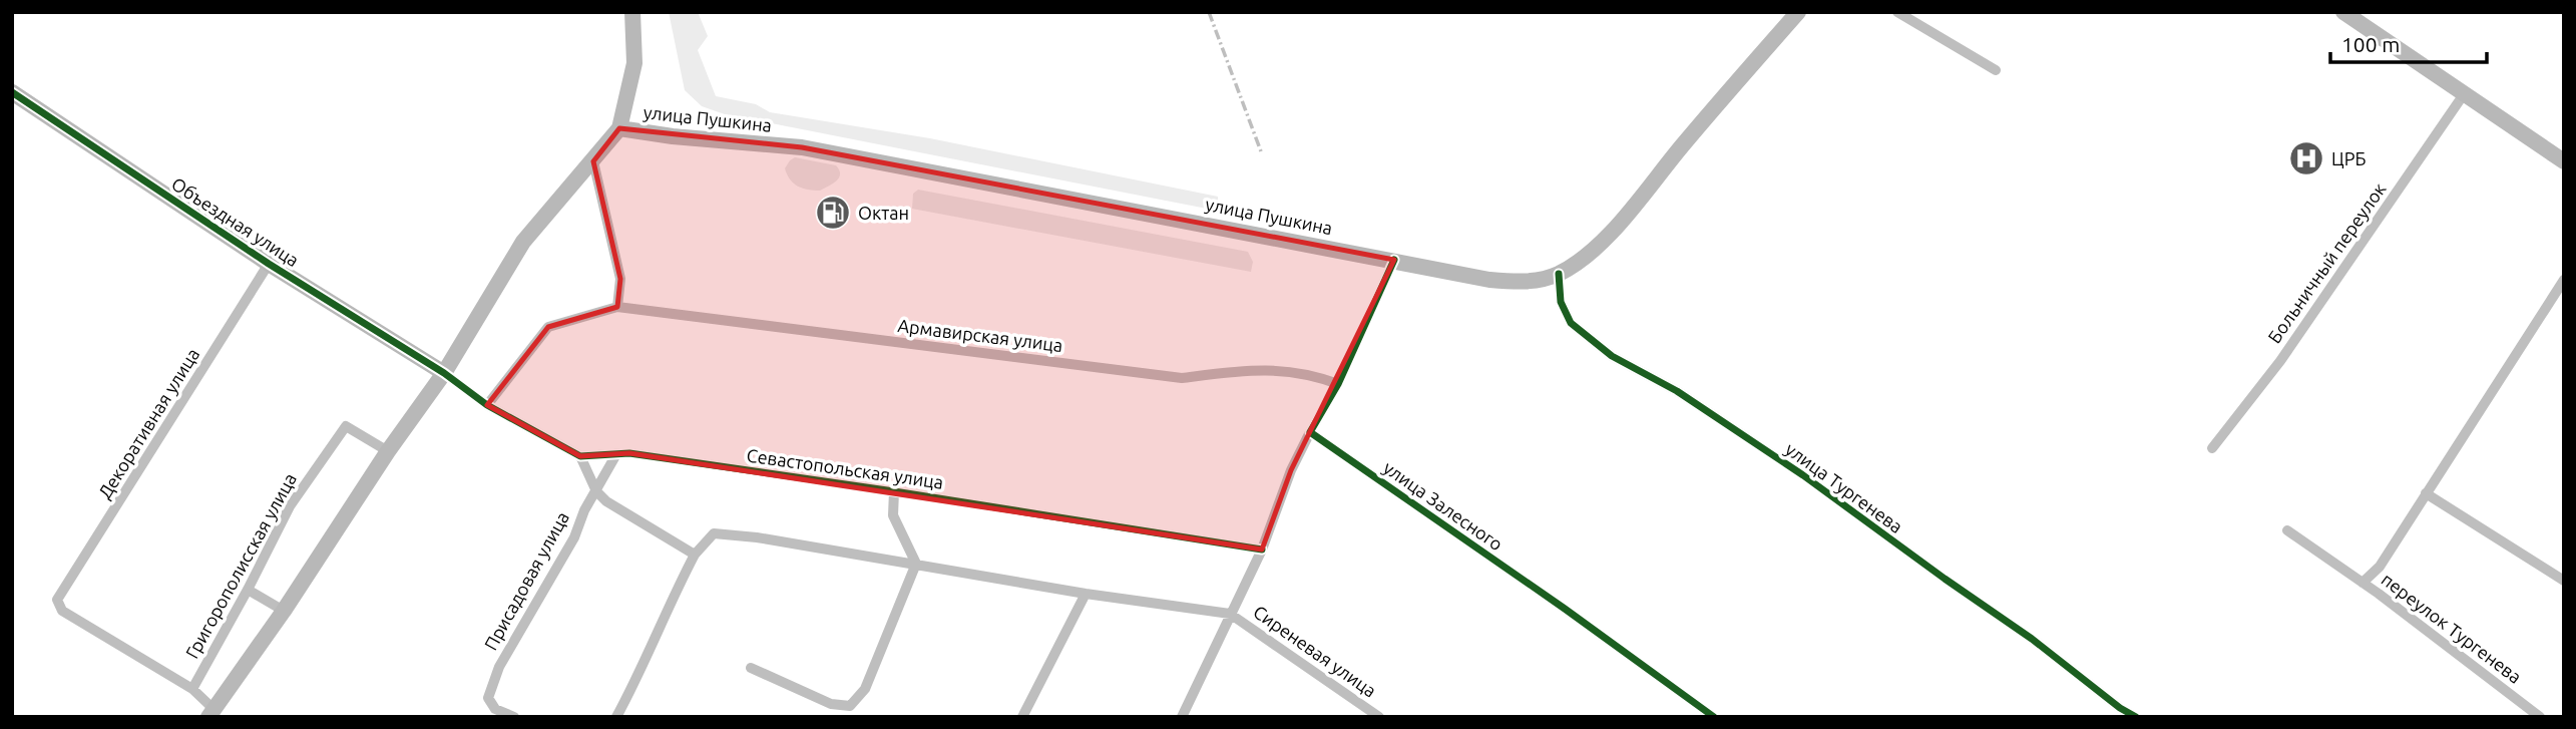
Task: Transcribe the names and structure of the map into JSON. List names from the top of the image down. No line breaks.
{"streets":{"main road":["улица Пушкина","Объездная улица"],"street":["Больничный переулок","Армавирская улица","Декоративная улица","Севастопольская улица","улица Тургенева","улица Залесного","Григорополисская улица","Присадовая улица","переулок Тургенева","Сиреневая улица"]},"crossings":[["улица Пушкина","улица Тургенева"],["Объездная улица","Декоративная улица"],["Декоративная улица","Григорополисская улица"],["Севастопольская улица","Присадовая улица"]],"places":{"hospital":["ЦРБ"],"fuel station":["Октан"]},"scale_bar":"100 m"}
